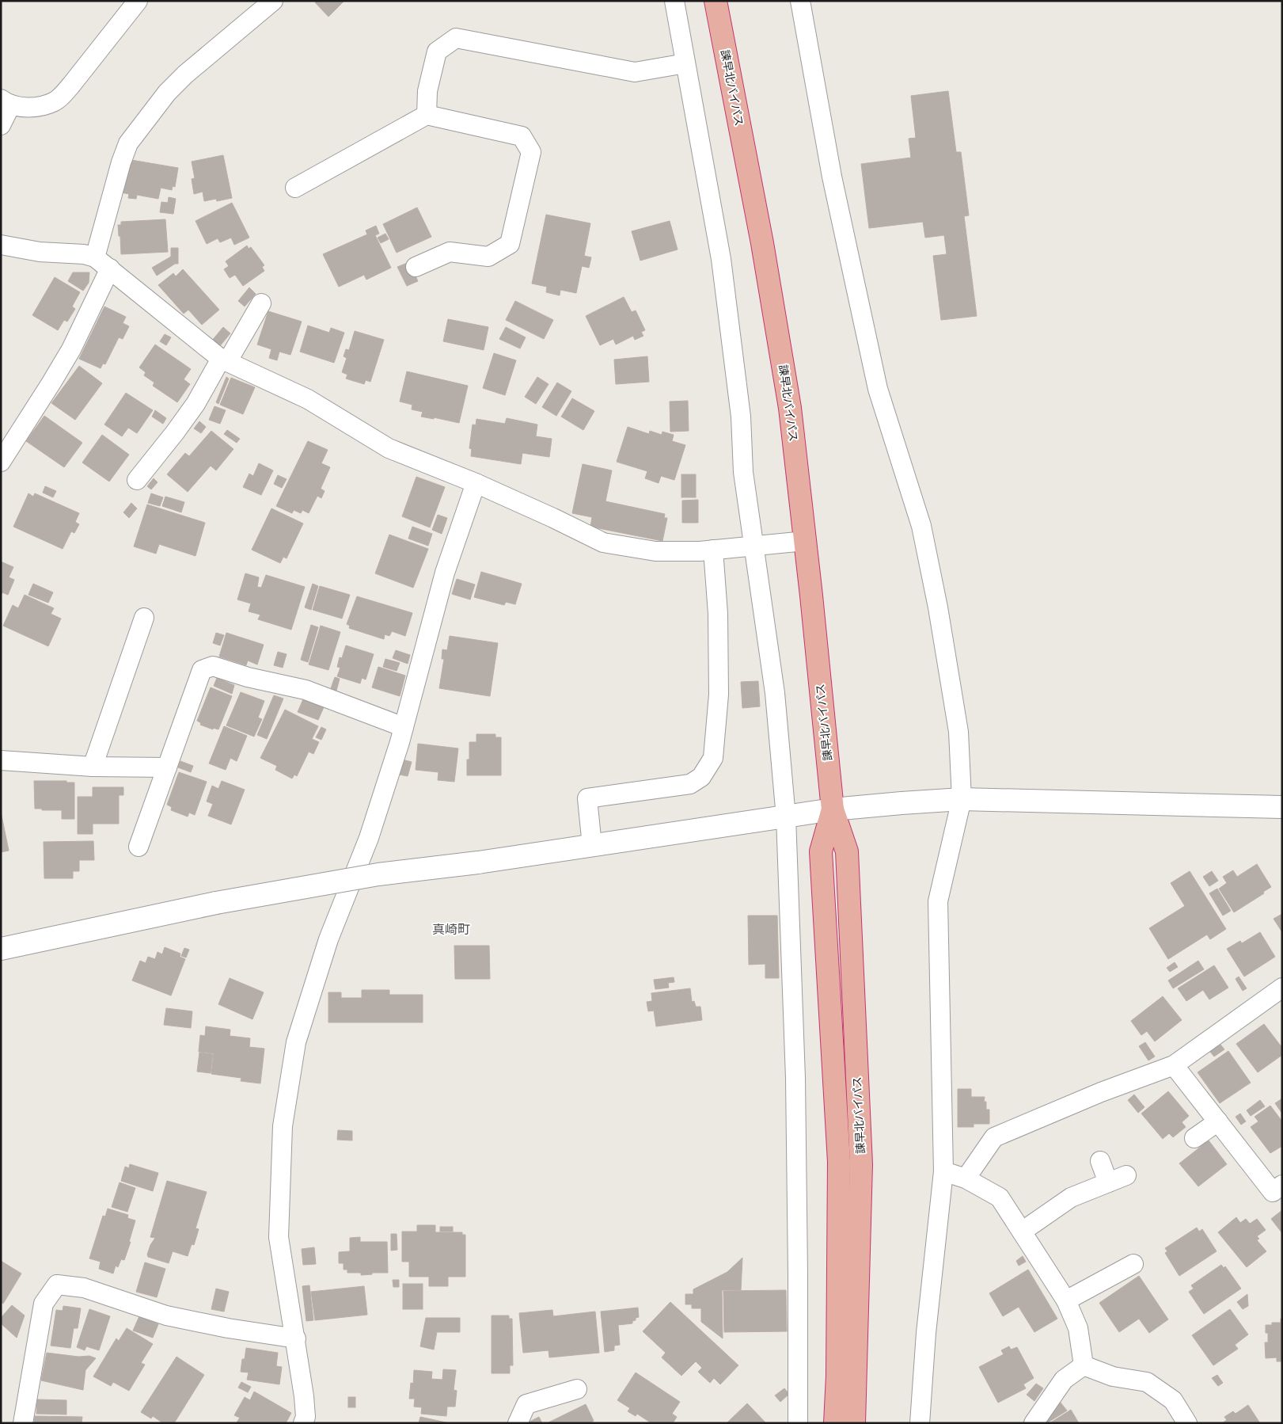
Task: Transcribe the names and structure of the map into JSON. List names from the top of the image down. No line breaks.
{"streets":{"highway":["諫早北バイパス"]},"districts":["真崎町"]}
